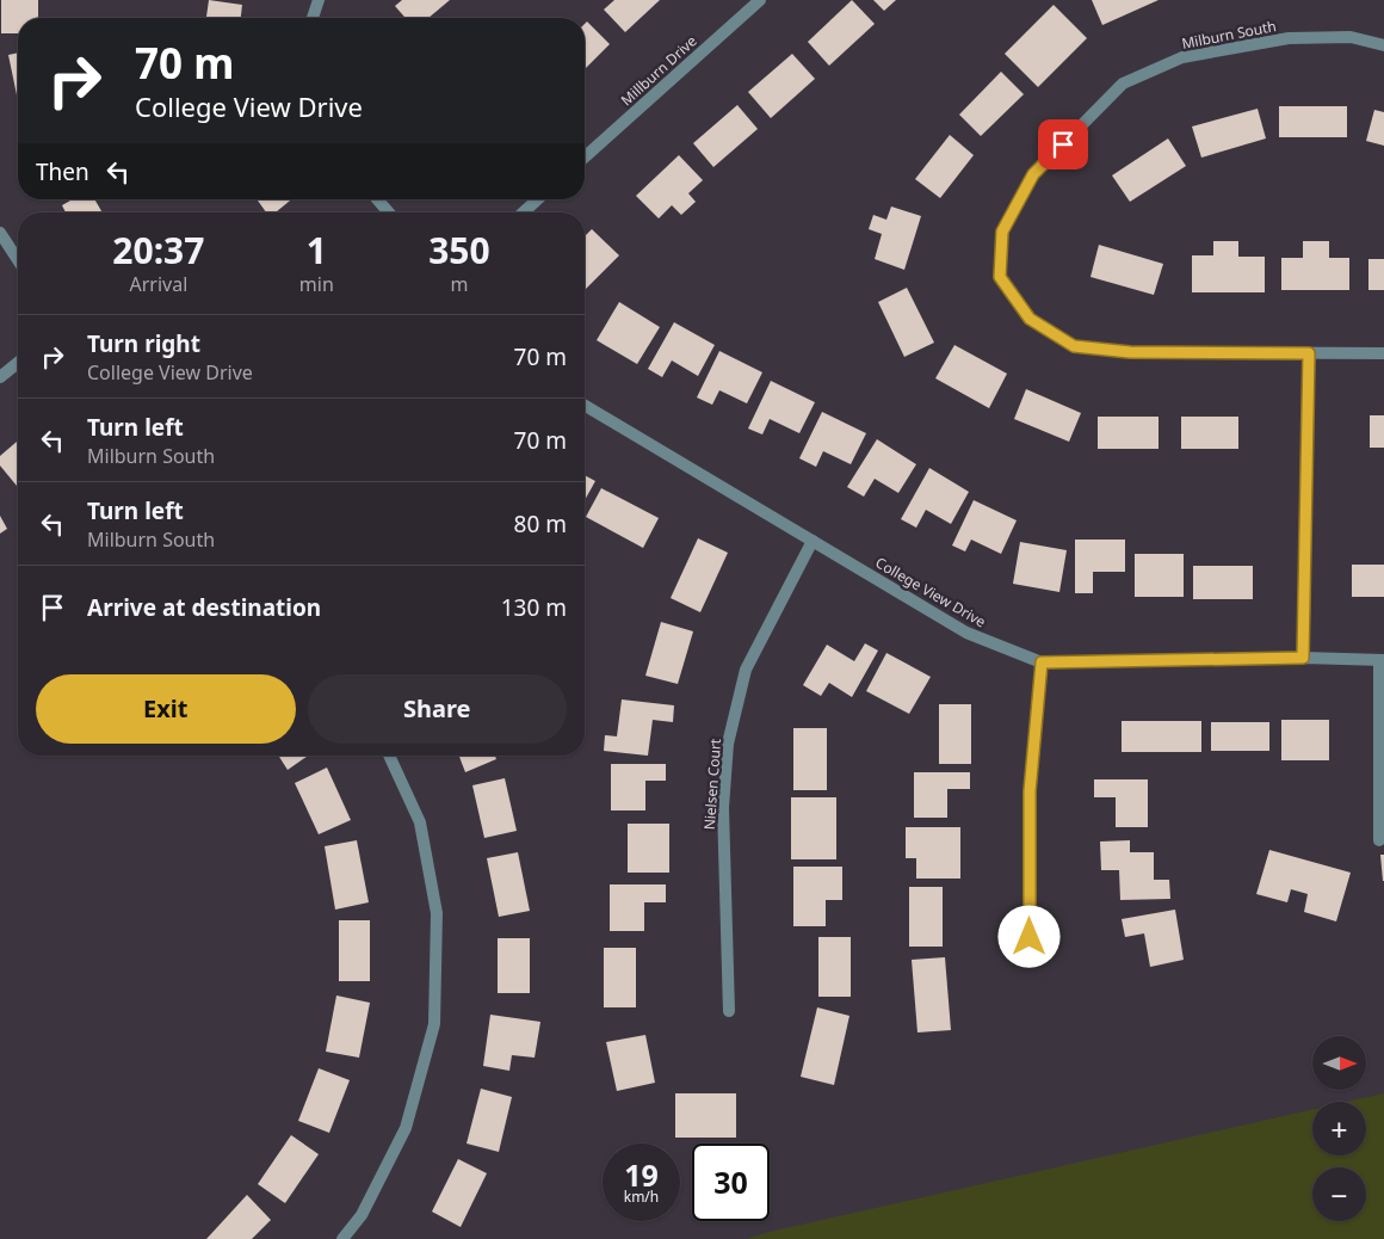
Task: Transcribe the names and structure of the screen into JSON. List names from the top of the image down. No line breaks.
{"streets":{"street":["Milburn South","Millburn Drive","College View Drive","Nielsen Court"]},"crossings":[["College View Drive","Nielsen Court"]],"north":"right","page":{"turn":["70 m","College View Drive"],"then":"Then","eta":["20:37","Arrival","1","min","350","m"],"list":[{"name":"Turn right","note":"College View Drive","value":"70 m"},{"name":"Turn left","note":"Milburn South","value":"70 m"},{"name":"Turn left","note":"Milburn South","value":"80 m"},{"name":"Arrive at destination","value":"130 m"}],"buttons":["Exit","Share"],"map_buttons":["+","−"],"speed":"19 km/h","limit":"30"}}
